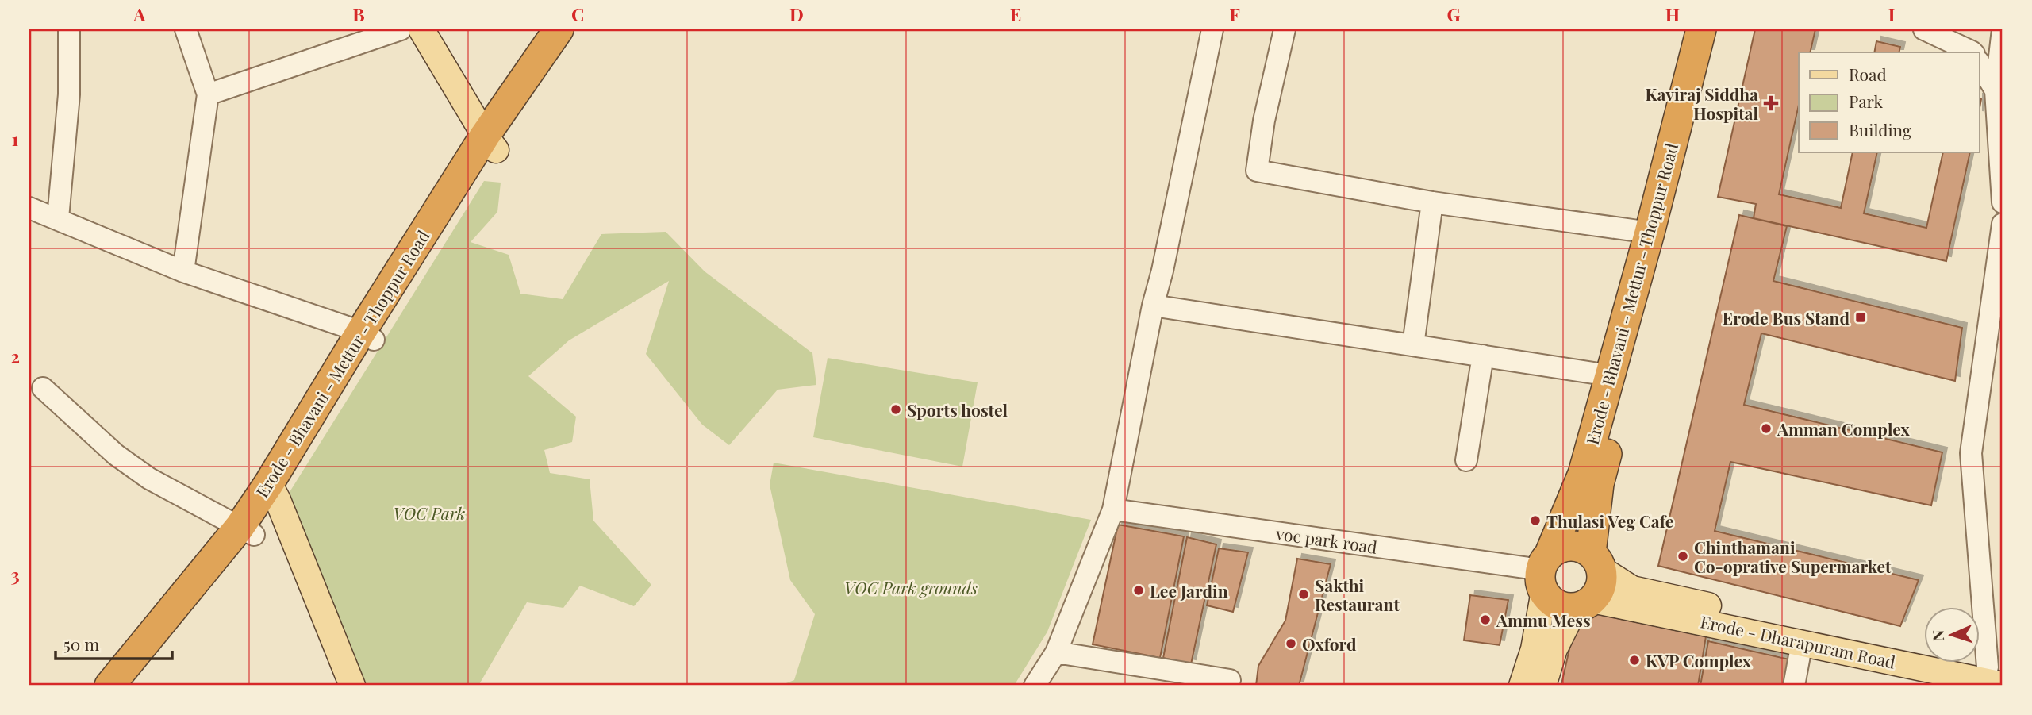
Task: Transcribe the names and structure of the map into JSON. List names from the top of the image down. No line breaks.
{"streets":{"highway":["Erode - Bhavani - Mettur - Thoppur Road"],"main road":["Erode - Dharapuram Road"],"street":["voc park road"]},"crossings":[["Erode - Bhavani - Mettur - Thoppur Road","voc park road"],["Erode - Bhavani - Mettur - Thoppur Road","Erode - Dharapuram Road"],["voc park road","Erode - Dharapuram Road"]],"parks":["VOC Park","VOC Park grounds"],"places":{"health":["Kaviraj Siddha Hospital"],"transit":["Erode Bus Stand"],"other":["Sports hostel","Amman Complex","Thulasi Veg Cafe","Chinthamani Co-oprative Supermarket","Lee Jardin","Sakthi Restaurant","Ammu Mess","Oxford","KVP Complex"]},"legend":["Road","Park","Building"],"scale_bar":"50 m","north":"left","grid":{"columns":["A","B","C","D","E","F","G","H","I"],"rows":["1","2","3"]}}
